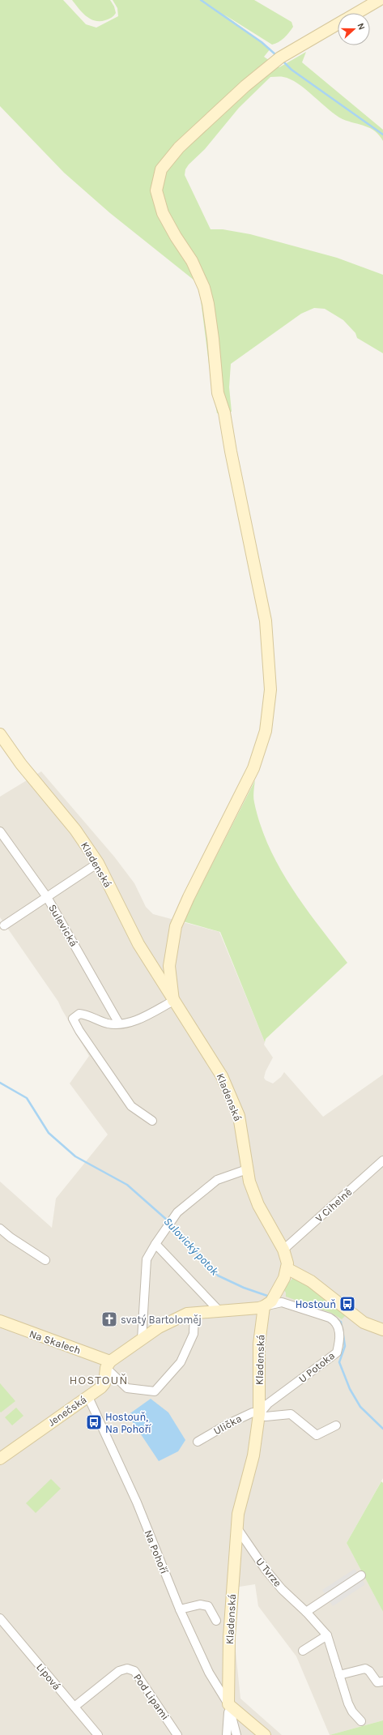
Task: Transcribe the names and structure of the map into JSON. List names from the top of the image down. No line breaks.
{"streets":{"street":["Kladenská","Sulevická","V Cihelně","Na Skalech","U Potoka","Jenečská","Ulička","Na Pohoří","U Tvrze","Lipová","Pod Lipami"]},"crossings":[["Kladenská","V Cihelně"],["Kladenská","U Potoka"],["Kladenská","Ulička"],["Kladenská","Na Pohoří"],["Kladenská","U Tvrze"],["Na Skalech","Jenečská"],["U Potoka","Ulička"],["Jenečská","Na Pohoří"],["Lipová","Pod Lipami"]],"districts":["HOSTOUŇ"],"water":["Sulovický potok"],"places":{"bus stop":["Hostouň","Hostouň, Na Pohoří"],"church":["svatý Bartoloměj"]},"north":"right"}
